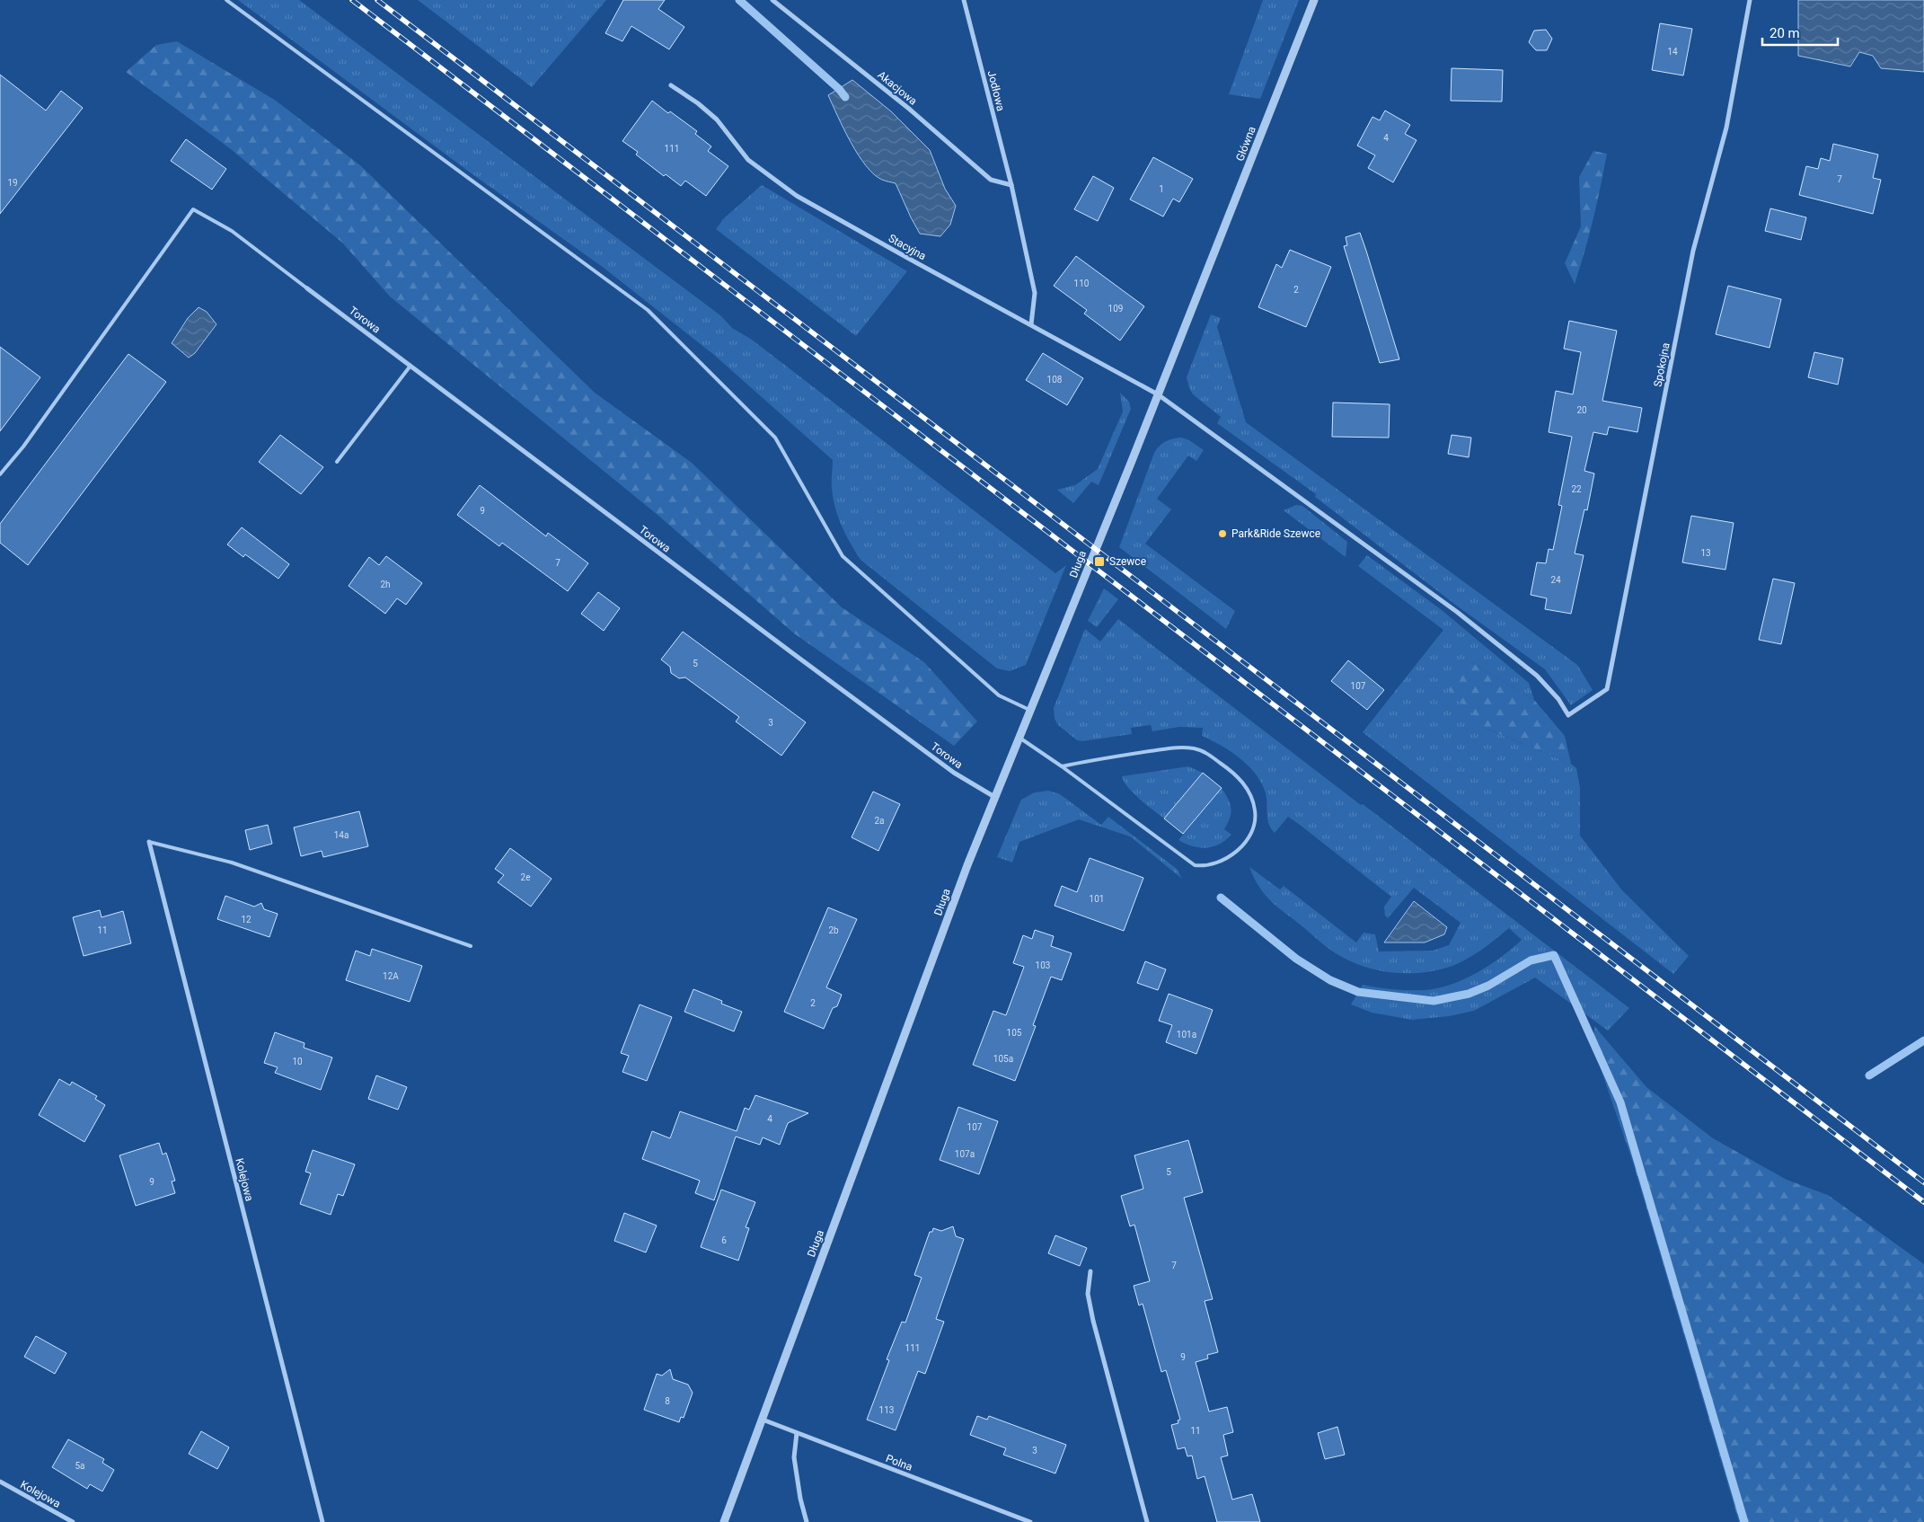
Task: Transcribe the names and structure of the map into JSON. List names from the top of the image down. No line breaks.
{"streets":{"street":["Akacjowa","Jodłowa","Główna","Stacyjna","Torowa","Spokojna","Długa","Kolejowa","Polna"]},"crossings":[["Akacjowa","Jodłowa"],["Jodłowa","Stacyjna"],["Główna","Długa"],["Stacyjna","Spokojna"],["Stacyjna","Długa"],["Torowa","Długa"],["Długa","Polna"]],"places":{"other":["Park&Ride Szewce"],"transit":["Szewce"]},"house_numbers":["14","4","111","7","19","1","110","2","109","108","20","22","9","13","7","24","2h","5","107","3","2a","14a","2e","101","12","11","2b","103","12A","2","105","101a","105a","10","4","107","107a","5","9","6","7","111","9","8","113","11","3","5a"],"scale_bar":"20 m"}
